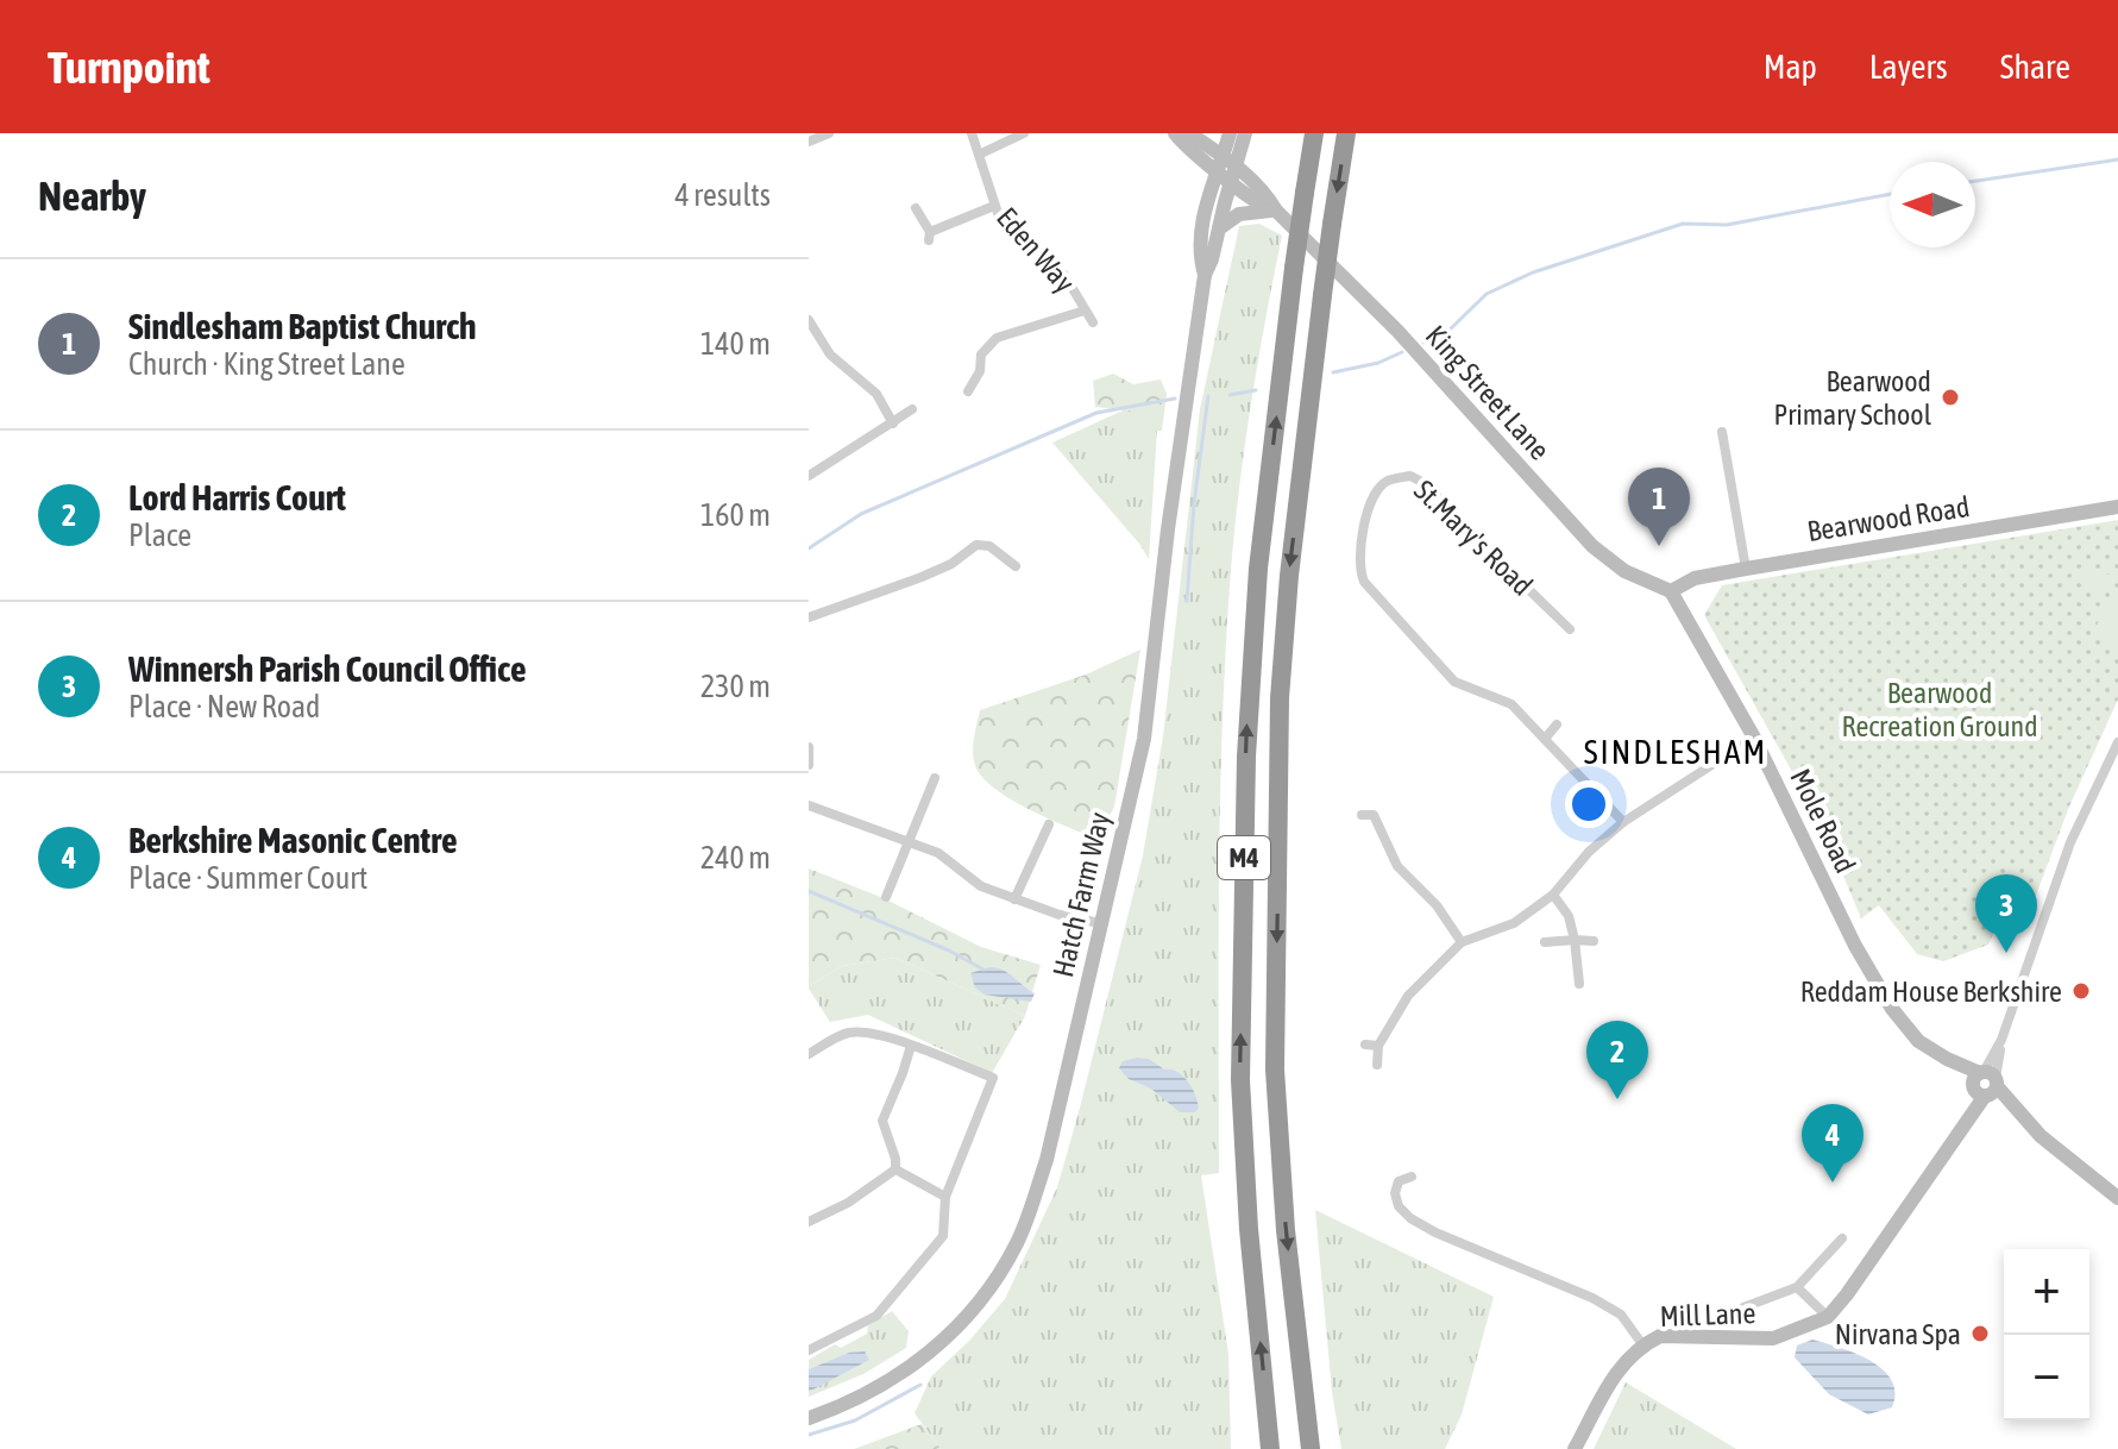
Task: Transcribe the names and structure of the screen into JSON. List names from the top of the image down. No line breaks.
{"streets":{"highway":["M4"],"street":["Eden Way","King Street Lane","Bearwood Road","St.Mary's Road","Mole Road","Hatch Farm Way","Mill Lane"]},"crossings":[["King Street Lane","Bearwood Road"],["King Street Lane","Mole Road"],["King Street Lane","Hatch Farm Way"],["Bearwood Road","Mole Road"]],"districts":["SINDLESHAM"],"parks":["Bearwood Recreation Ground"],"places":["Bearwood Primary School","Reddam House Berkshire","Nirvana Spa"],"north":"left","page":{"header":"Turnpoint","nav":["Map","Layers","Share"],"heading":["Nearby","4 results"],"list":[{"mark":"1","name":"Sindlesham Baptist Church","note":"Church · King Street Lane","value":"140 m"},{"mark":"2","name":"Lord Harris Court","note":"Place","value":"160 m"},{"mark":"3","name":"Winnersh Parish Council Office","note":"Place · New Road","value":"230 m"},{"mark":"4","name":"Berkshire Masonic Centre","note":"Place · Summer Court","value":"240 m"}],"pins":["1","3","2","4"],"map_buttons":["+","−"]}}
